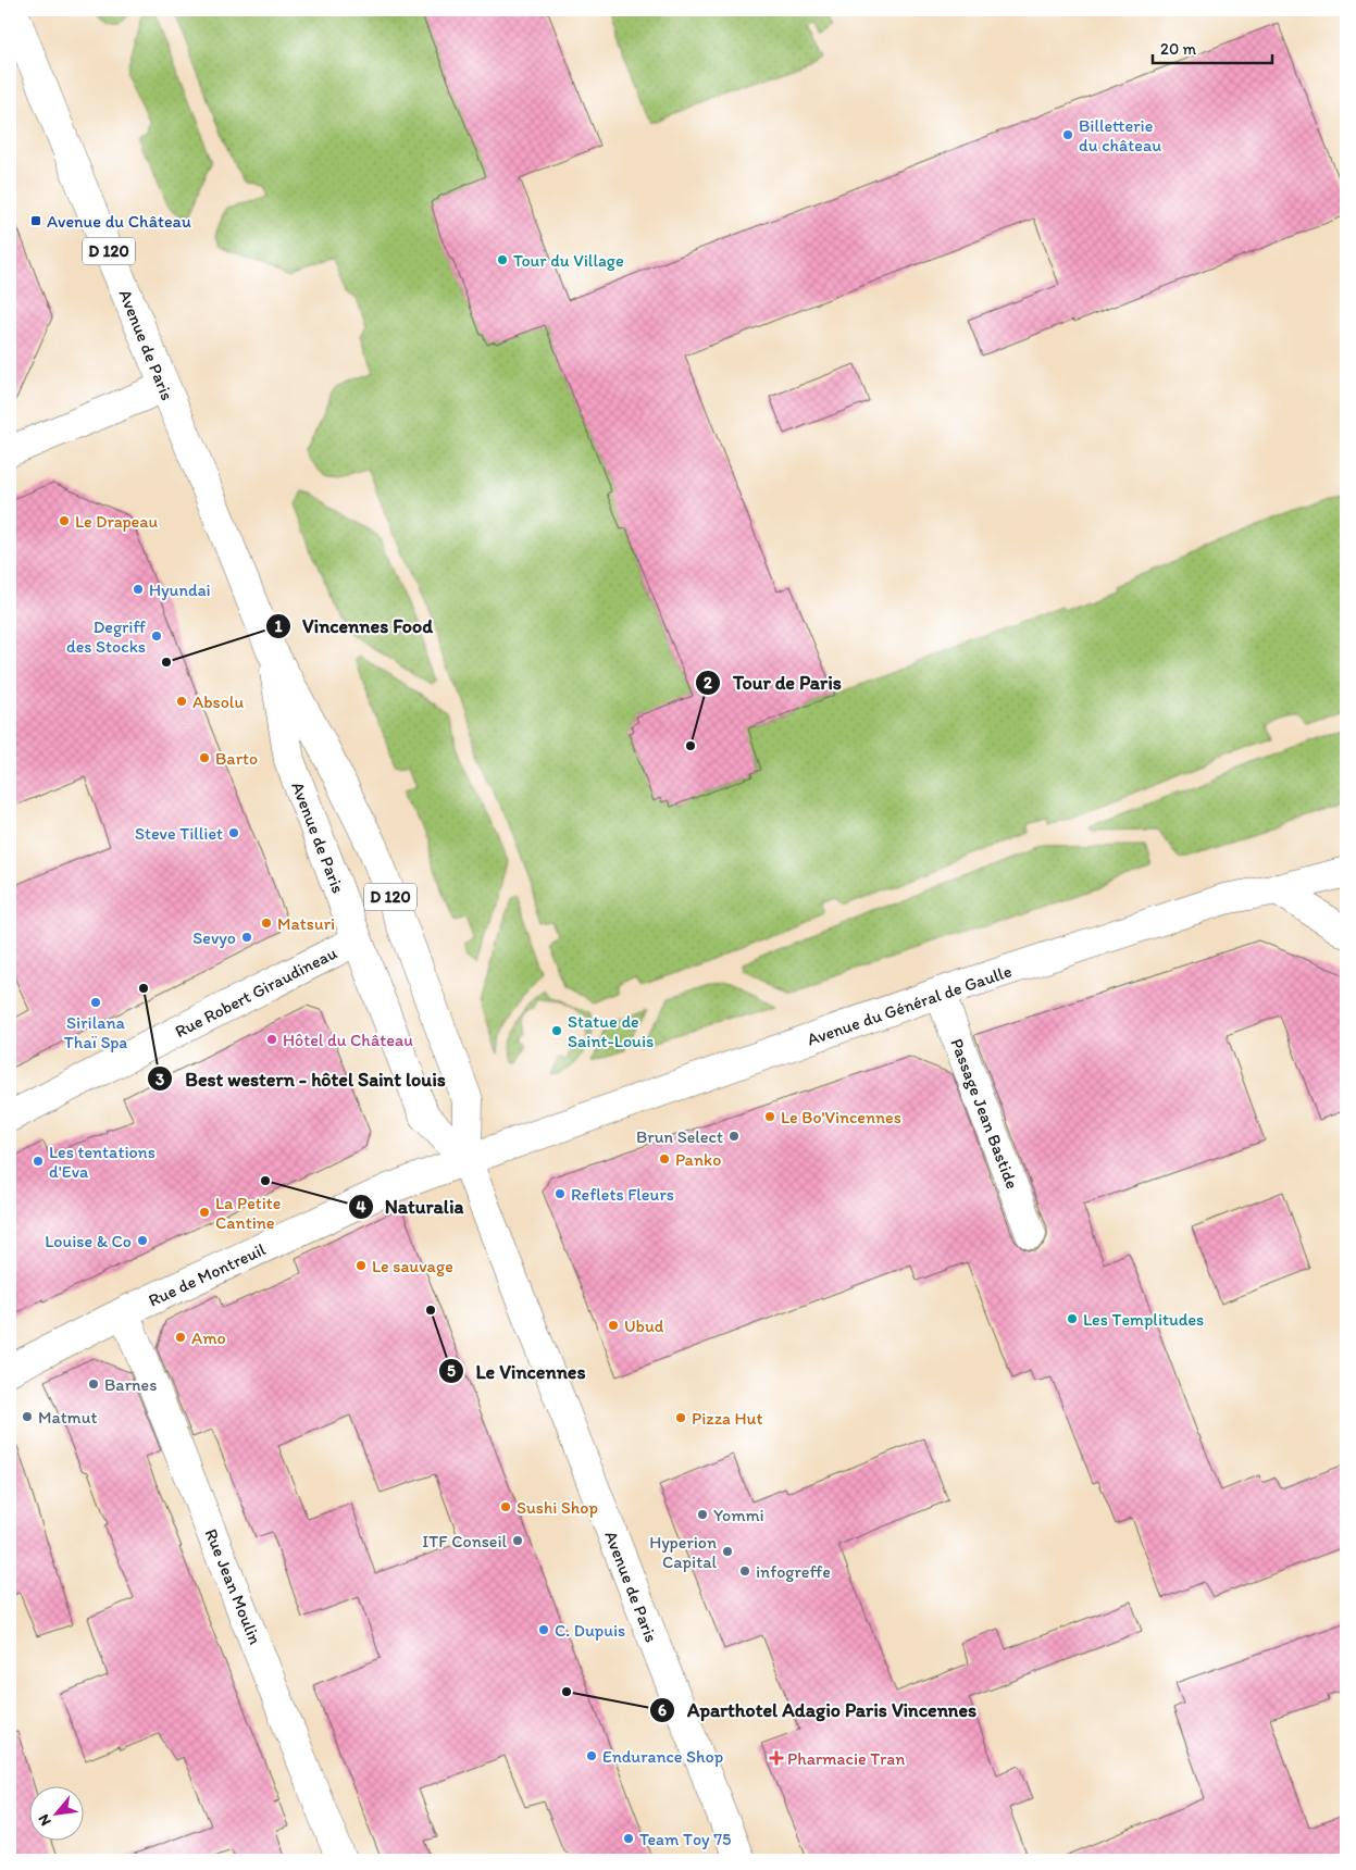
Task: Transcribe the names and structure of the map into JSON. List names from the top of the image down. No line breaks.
{"streets":{"street":["D 120","Avenue de Paris","Rue Robert Giraudineau","Avenue du Général de Gaulle","Passage Jean Bastide","Rue de Montreuil","Rue Jean Moulin"]},"crossings":[["Avenue de Paris","Rue Robert Giraudineau"],["Avenue de Paris","Avenue du Général de Gaulle"],["Avenue de Paris","Rue de Montreuil"],["Avenue du Général de Gaulle","Passage Jean Bastide"],["Avenue du Général de Gaulle","Rue de Montreuil"],["Rue de Montreuil","Rue Jean Moulin"]],"places":{"other":["Billetterie du château","Tour du Village","Le Drapeau","Hyundai","Degriff des Stocks","Vincennes Food","Absolu","Tour de Paris","Barto","Steve Tilliet","Matsuri","Sevyo","Best western - hôtel Saint louis","Sirilana Thaï Spa","Statue de Saint-Louis","Hôtel du Château","Le Bo'Vincennes","Brun Select","Panko","Les tentations d'Eva","Naturalia","Reflets Fleurs","La Petite Cantine","Louise & Co","Le sauvage","Le Vincennes","Les Templitudes","Ubud","Amo","Barnes","Matmut","Pizza Hut","Sushi Shop","Yommi","ITF Conseil","Hyperion Capital","infogreffe","C. Dupuis","Aparthotel Adagio Paris Vincennes","Endurance Shop","Team Toy 75"],"transit":["Avenue du Château"],"health":["Pharmacie Tran"]},"scale_bar":"20 m","north":"bottom left"}
